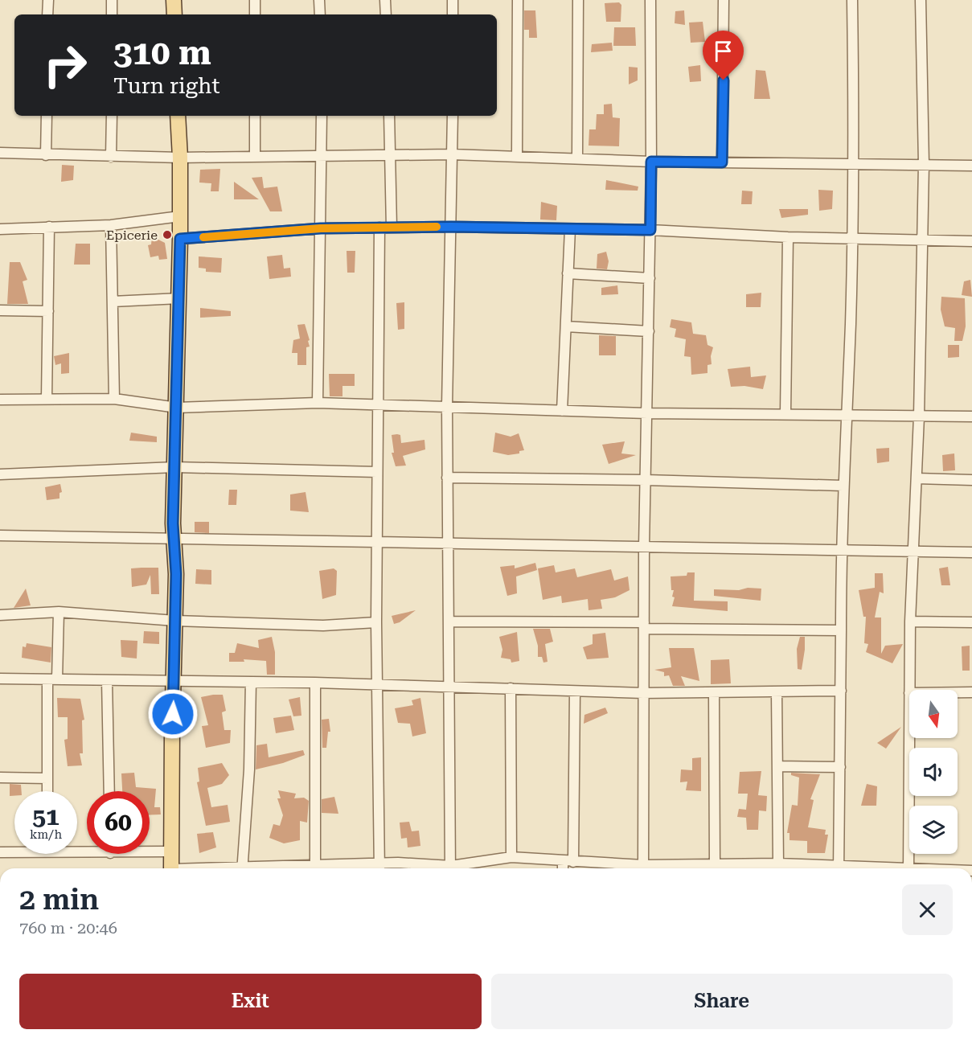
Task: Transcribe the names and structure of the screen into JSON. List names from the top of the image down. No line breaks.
{"places":["Epicerie"],"north":"bottom","page":{"turn":["310 m","Turn right"],"speed":"51 km/h","limit":"60","heading":["2 min","760 m · 20:46"],"buttons":["Exit","Share"]}}
